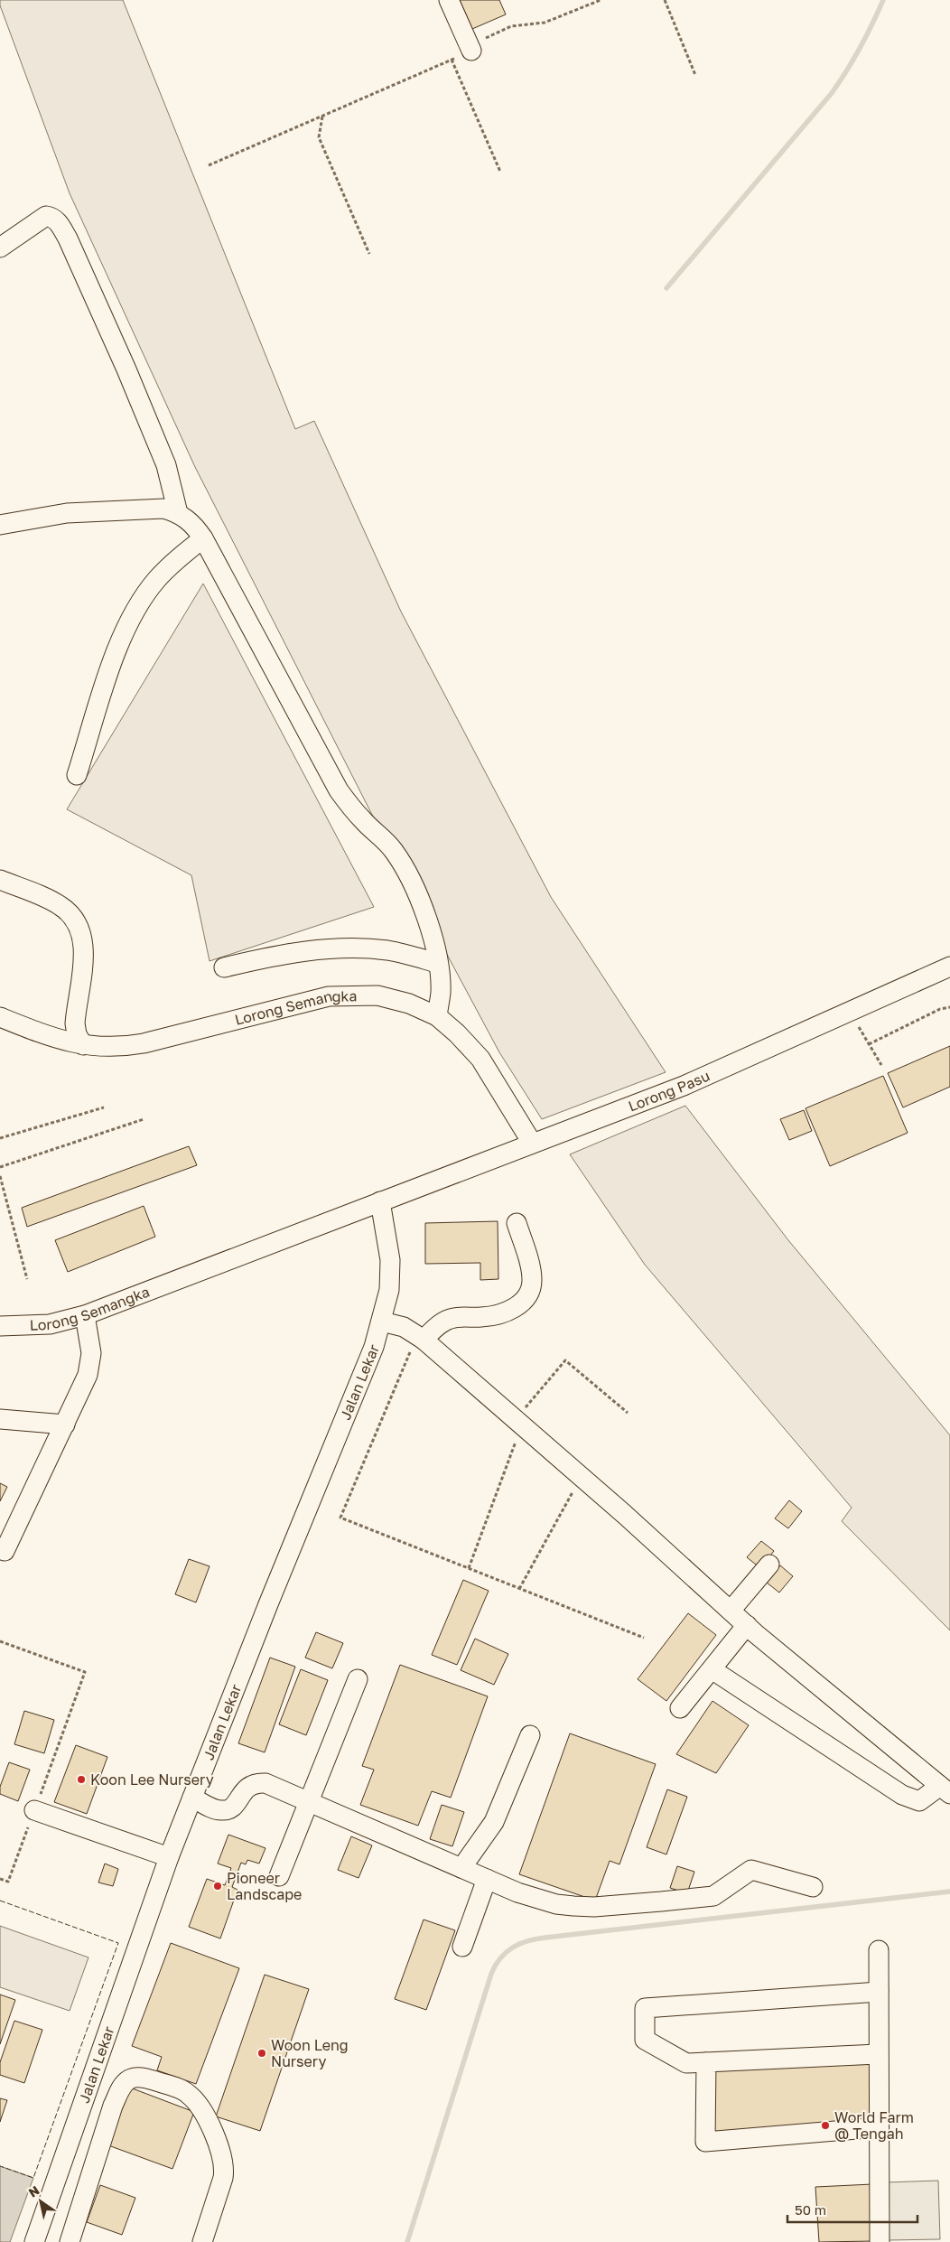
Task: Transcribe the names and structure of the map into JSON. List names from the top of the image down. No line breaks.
{"streets":{"street":["Lorong Semangka","Lorong Pasu","Jalan Lekar"]},"crossings":[["Lorong Semangka","Lorong Pasu"],["Lorong Semangka","Jalan Lekar"],["Lorong Pasu","Jalan Lekar"]],"places":["Koon Lee Nursery","Pioneer Landscape","Woon Leng Nursery","World Farm @ Tengah"],"scale_bar":"50 m","north":"top left"}
